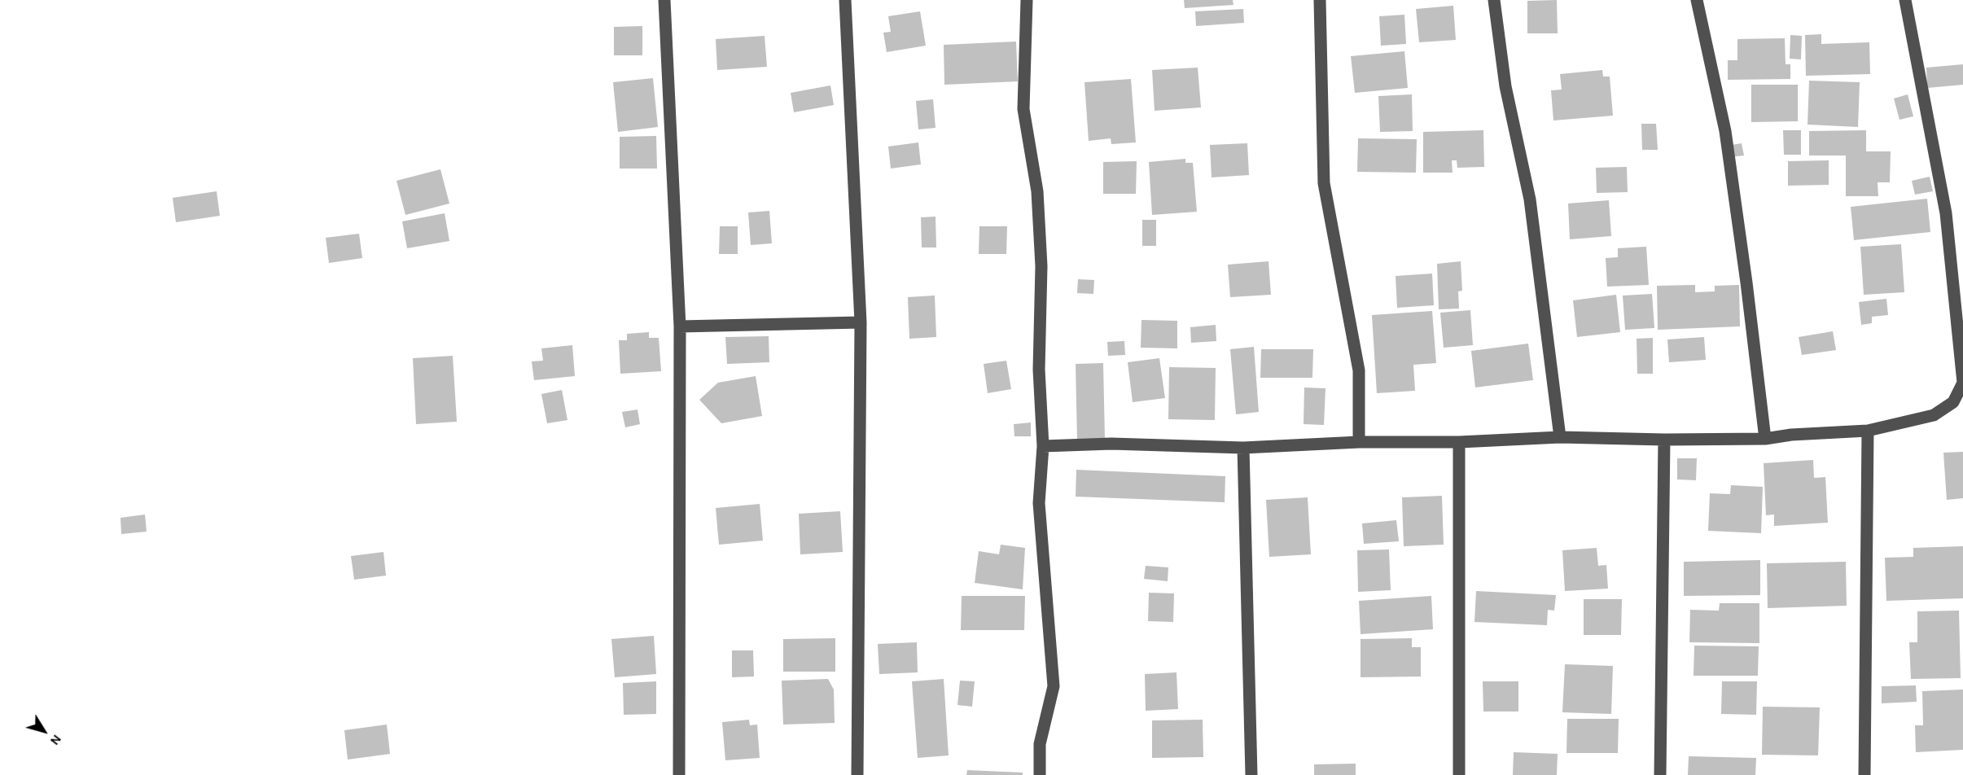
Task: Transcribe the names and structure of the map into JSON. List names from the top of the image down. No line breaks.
{"north":"bottom right"}
